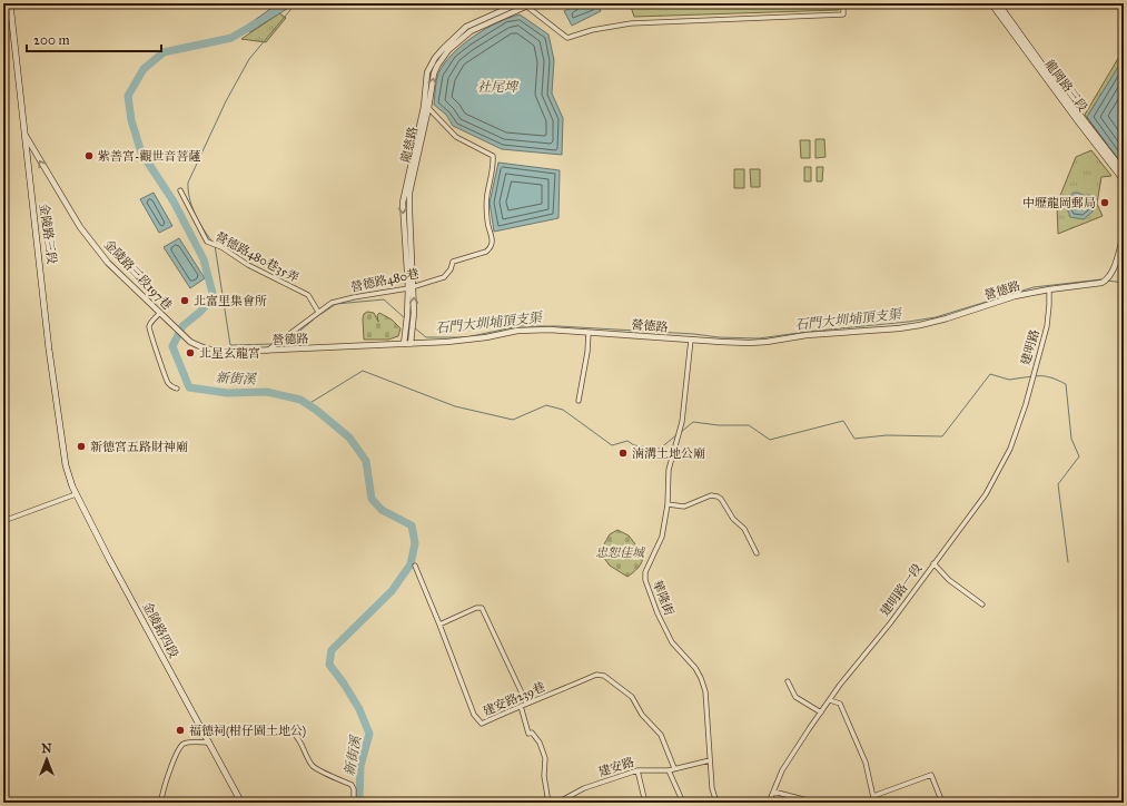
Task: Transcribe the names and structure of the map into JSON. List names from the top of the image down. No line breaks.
{"streets":{"main road":["龍岡路三段","金陵路三段","金陵路四段"],"street":["龍慈路","營德路480巷35弄","金陵路三段197巷","營德路480巷","營德路","建明路","建明路一段","華隆街","建安路239巷","建安路"]},"crossings":[["龍慈路","營德路480巷"],["龍慈路","營德路"],["金陵路三段","金陵路三段197巷"],["金陵路三段","金陵路四段"],["營德路480巷35弄","營德路480巷"],["金陵路三段197巷","營德路"],["營德路480巷","營德路"],["營德路","建明路"],["營德路","華隆街"],["建明路","建明路一段"],["華隆街","建安路"],["建安路239巷","建安路"]],"one_way":["金陵路三段197巷"],"water":["社尾埤","石門大圳埔頂支渠","新街溪"],"parks":["忠恕佳城"],"places":["紫善宮-觀世音菩薩","中壢龍岡郵局","北富里集會所","北星玄龍宮","新德宮五路財神廟","湳溝土地公廟","福德祠(柑仔園土地公)"],"scale_bar":"200 m","north":"top"}
